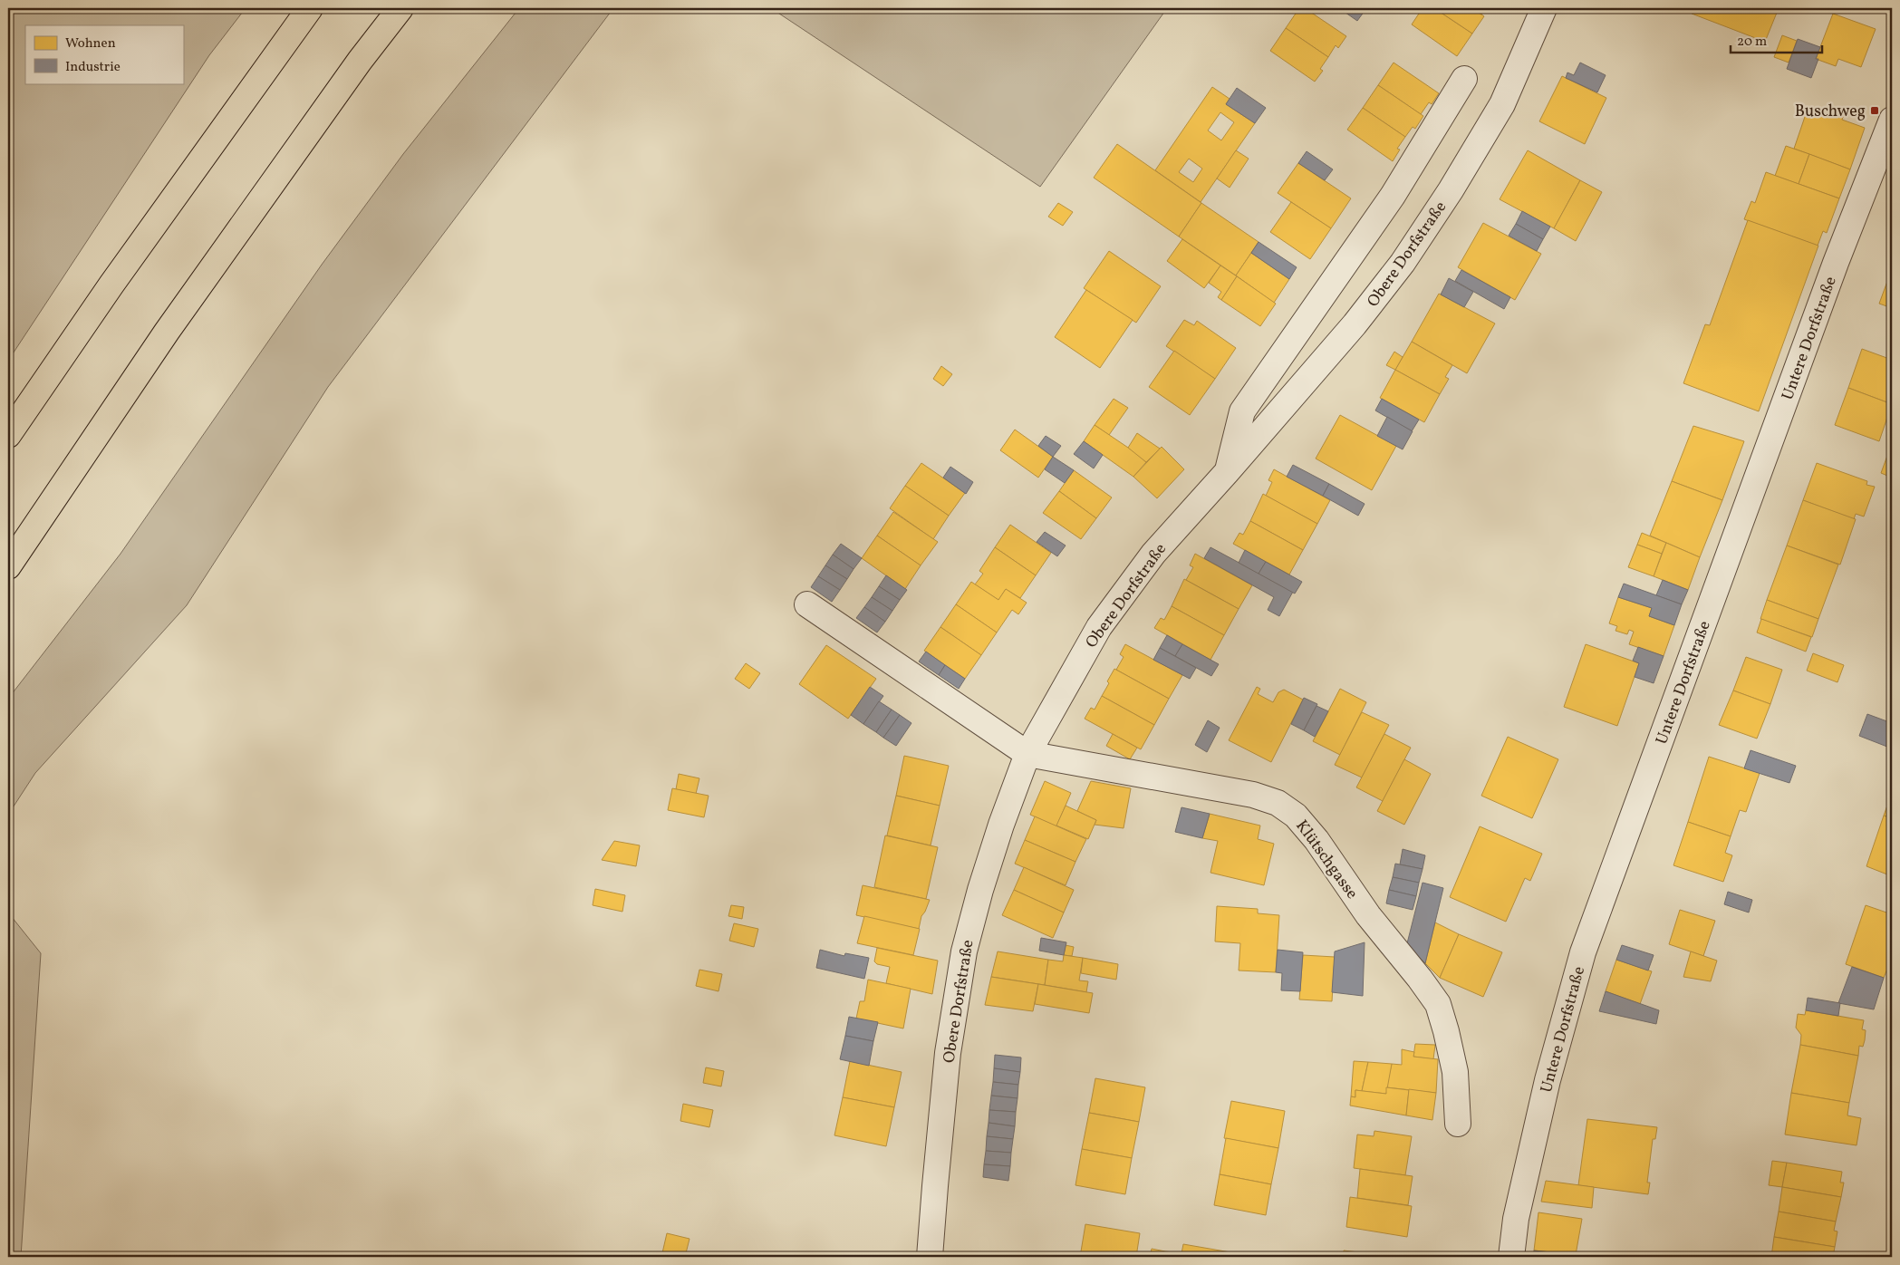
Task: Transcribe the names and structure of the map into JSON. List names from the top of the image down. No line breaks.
{"streets":{"street":["Obere Dorfstraße","Untere Dorfstraße","Klütschgasse"]},"crossings":[["Obere Dorfstraße","Klütschgasse"]],"places":{"transit":["Buschweg"]},"legend":["Wohnen","Industrie"],"scale_bar":"20 m"}
